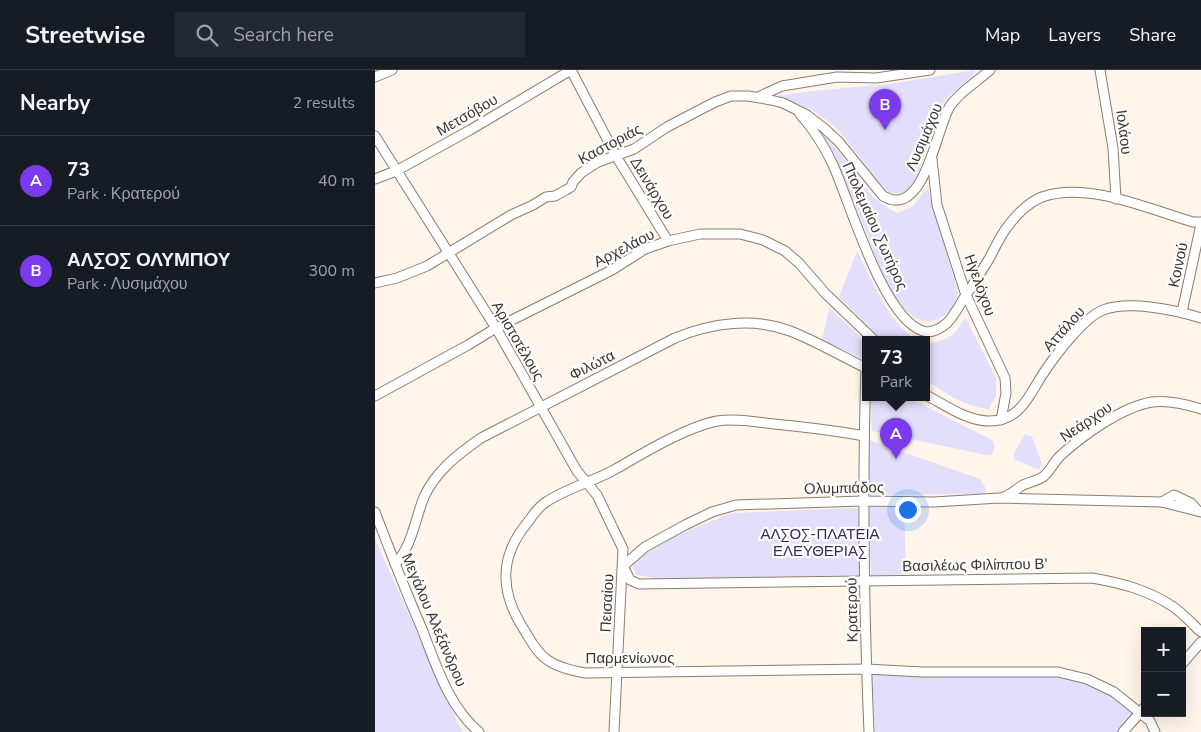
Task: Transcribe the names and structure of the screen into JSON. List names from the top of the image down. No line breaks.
{"streets":{"street":["Μετσόβου","Ιολάου","Λυσιμάχου","Καστοριάς","Δεινάρχου","Πτολεμαίου Σωτήρος","Αρχελάου","Κοινού","Ηγελόχου","Αττάλου","Αριστοτέλους","Φιλώτα","Νεάρχου","Ολυμπιάδος","Βασιλέως Φιλίππου Β'","Πεισαίου","Κρατερού","Μεγάλου Αλεξάνδρου","Παρμενίωνος"]},"crossings":[["Μετσόβου","Δεινάρχου"],["Μετσόβου","Αριστοτέλους"],["Ιολάου","Πτολεμαίου Σωτήρος"],["Λυσιμάχου","Καστοριάς"],["Λυσιμάχου","Πτολεμαίου Σωτήρος"],["Λυσιμάχου","Ηγελόχου"],["Καστοριάς","Δεινάρχου"],["Καστοριάς","Πτολεμαίου Σωτήρος"],["Καστοριάς","Αριστοτέλους"],["Δεινάρχου","Αρχελάου"],["Πτολεμαίου Σωτήρος","Κοινού"],["Πτολεμαίου Σωτήρος","Ηγελόχου"],["Αρχελάου","Αριστοτέλους"],["Κοινού","Αττάλου"],["Ηγελόχου","Αττάλου"],["Αριστοτέλους","Φιλώτα"],["Αριστοτέλους","Ολυμπιάδος"],["Αριστοτέλους","Βασιλέως Φιλίππου Β'"],["Αριστοτέλους","Πεισαίου"],["Αριστοτέλους","Παρμενίωνος"],["Φιλώτα","Μεγάλου Αλεξάνδρου"],["Νεάρχου","Ολυμπιάδος"],["Ολυμπιάδος","Βασιλέως Φιλίππου Β'"],["Ολυμπιάδος","Πεισαίου"],["Ολυμπιάδος","Κρατερού"],["Βασιλέως Φιλίππου Β'","Πεισαίου"],["Βασιλέως Φιλίππου Β'","Κρατερού"],["Πεισαίου","Παρμενίωνος"],["Κρατερού","Παρμενίωνος"]],"parks":["ΑΛΣΟΣ-ΠΛΑΤΕΙΑ ΕΛΕΥΘΕΡΙΑΣ"],"page":{"header":"Streetwise","search":"Search here","nav":["Map","Layers","Share"],"heading":["Nearby","2 results"],"pins":["B","A"],"list":[{"mark":"A","name":"73","note":"Park · Κρατερού","value":"40 m"},{"mark":"B","name":"ΑΛΣΟΣ ΟΛΥΜΠΟΥ","note":"Park · Λυσιμάχου","value":"300 m"}],"popup":["73","Park"],"map_buttons":["+","−"]}}
